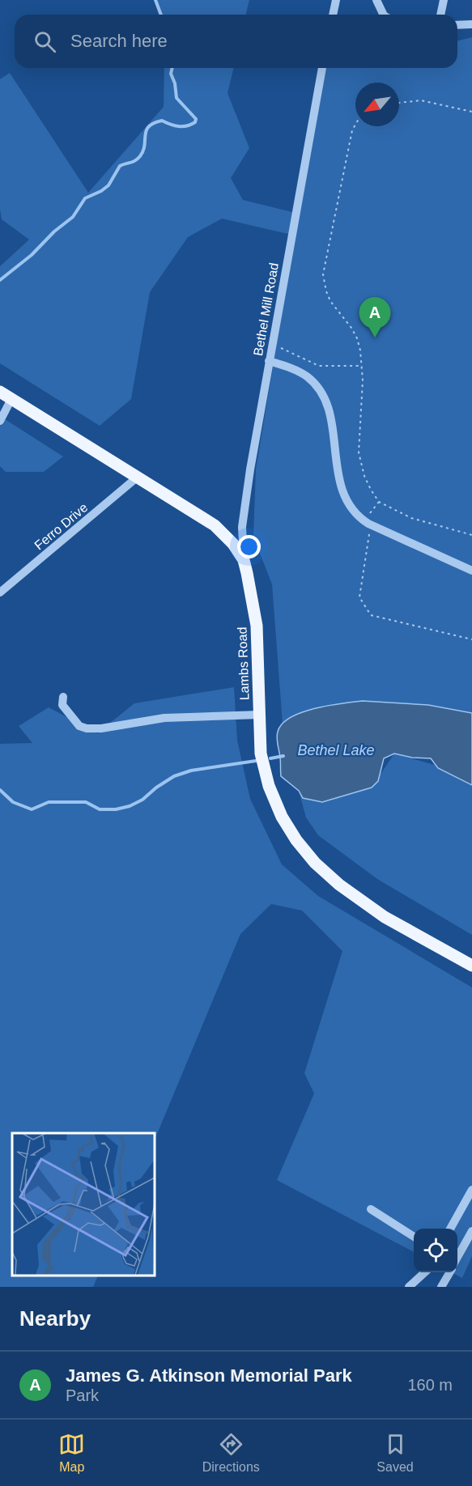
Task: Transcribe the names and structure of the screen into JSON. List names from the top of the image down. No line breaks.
{"streets":{"main road":["Lambs Road"],"street":["Bethel Mill Road","Ferro Drive"]},"crossings":[["Bethel Mill Road","Lambs Road"],["Ferro Drive","Lambs Road"]],"water":["Bethel Lake"],"north":"bottom left","page":{"search":"Search here","pins":"A","heading":"Nearby","list":[{"mark":"A","name":"James G. Atkinson Memorial Park","note":"Park","value":"160 m"}],"nav":["Map","Directions","Saved"]}}
